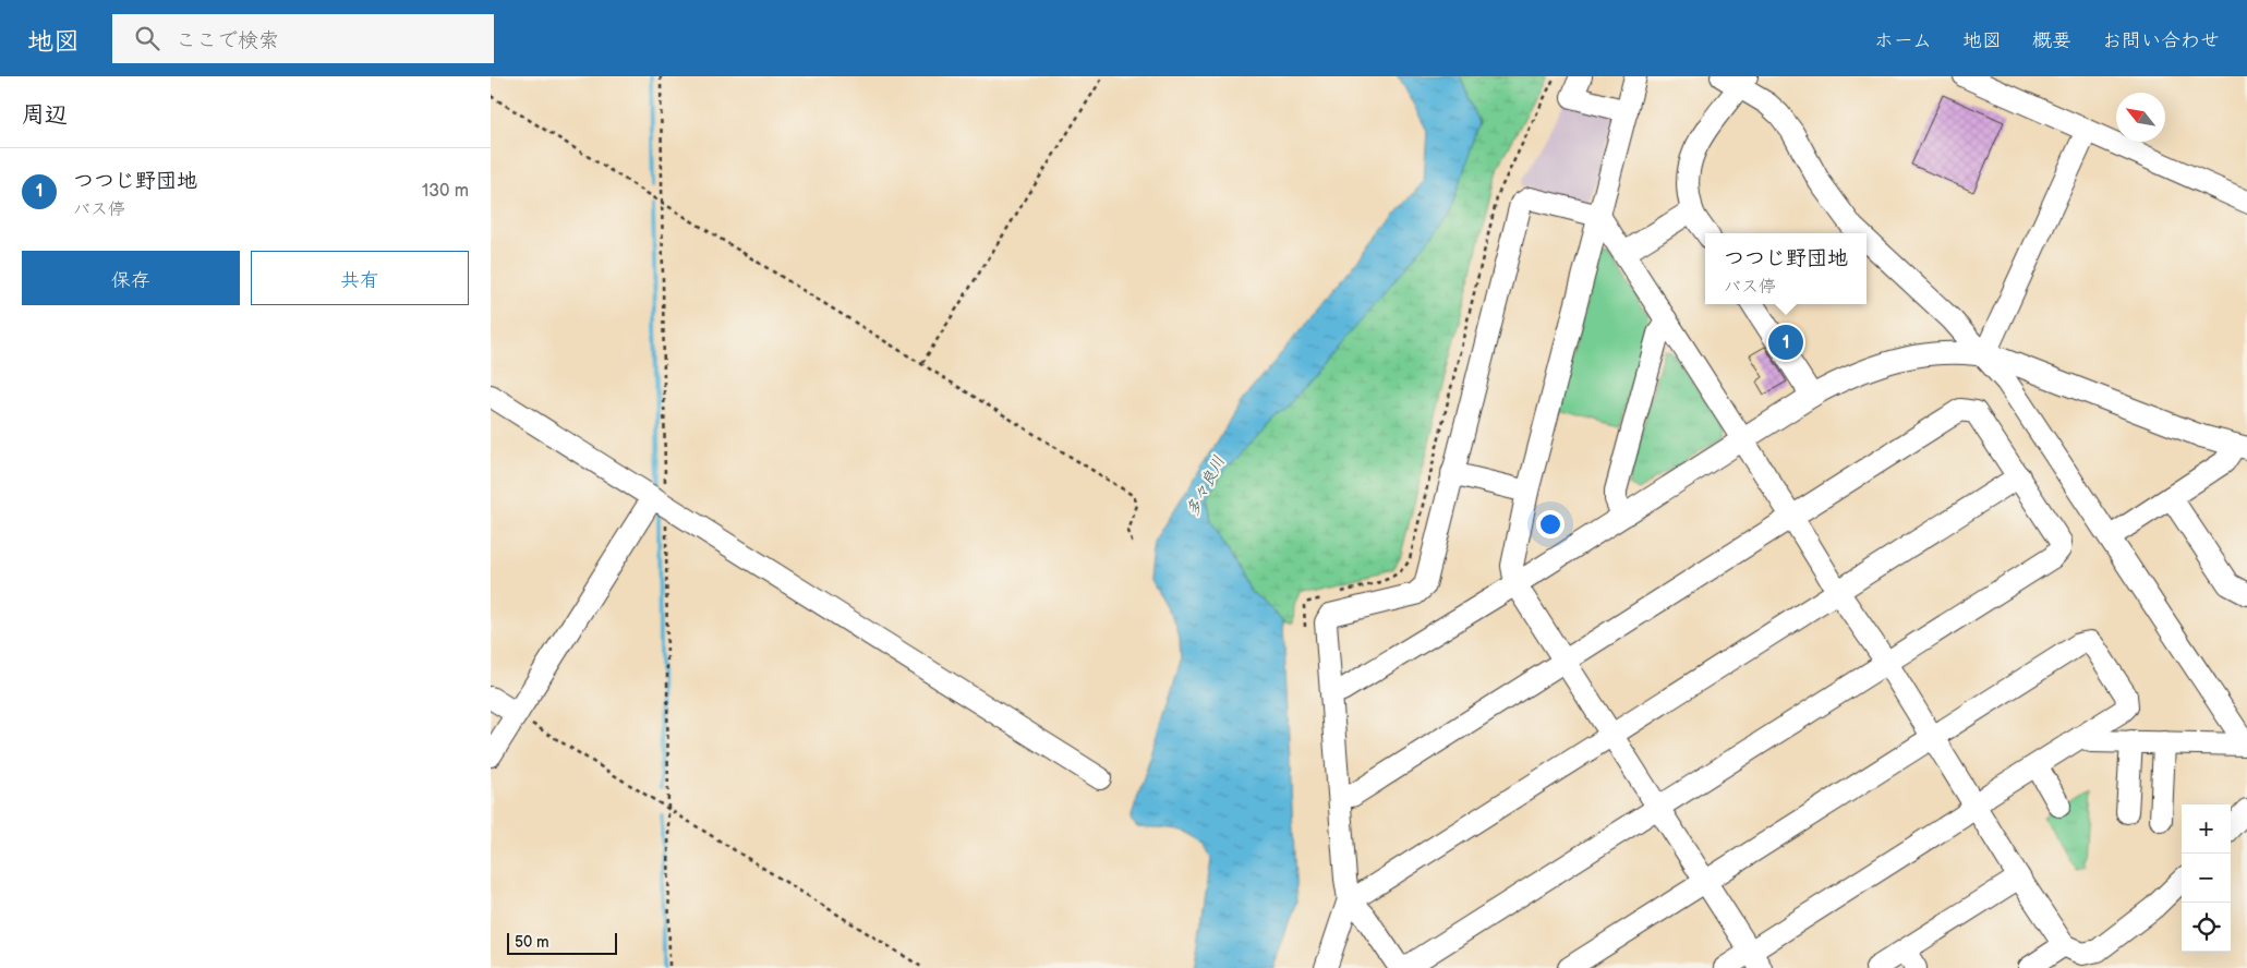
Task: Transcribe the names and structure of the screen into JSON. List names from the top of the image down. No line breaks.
{"water":["多々良川"],"scale_bar":"50 m","north":"top left","page":{"header":"地図","search":"ここで検索","nav":["ホーム","地図","概要","お問い合わせ"],"heading":"周辺","list":[{"mark":"1","name":"つつじ野団地","note":"バス停","value":"130 m"}],"popup":["つつじ野団地","バス停"],"buttons":["保存","共有"],"pins":"1","map_buttons":["+","−"],"scale":"50 m"}}
